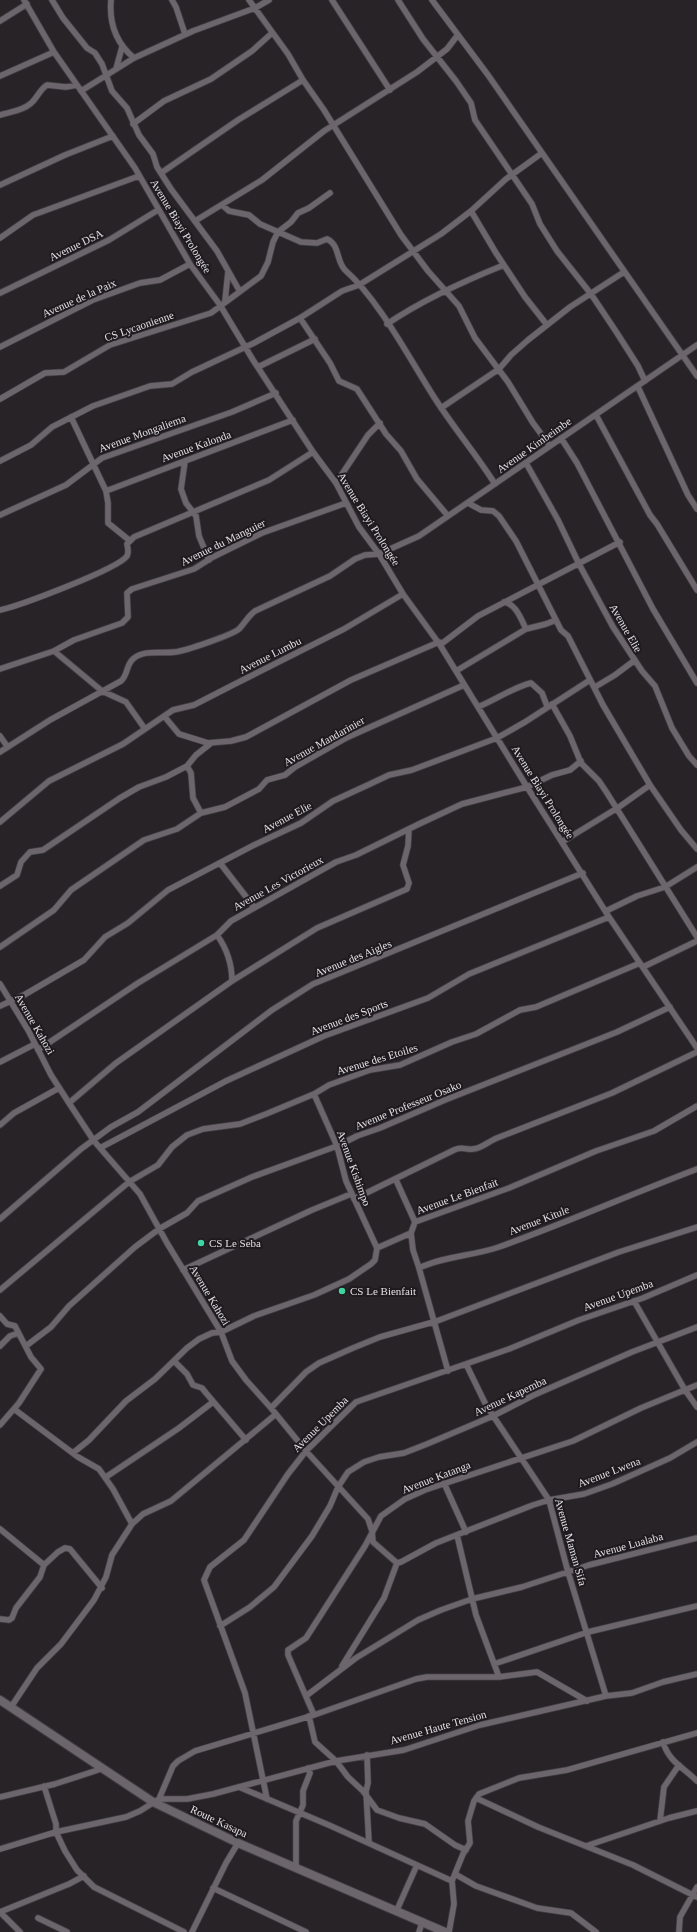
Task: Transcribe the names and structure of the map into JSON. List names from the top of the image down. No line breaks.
{"streets":{"main road":["Route Kasapa"],"street":["Avenue Biayi Prolongée","Avenue DSA","Avenue de la Paix","CS Lycaonienne","Avenue Mongaliema","Avenue Kimbeimbe","Avenue Kalonda","Avenue du Manguier","Avenue Elie","Avenue Lumbu","Avenue Mandarinier","Avenue Les Victorieux","Avenue des Aigles","Avenue des Sports","Avenue Kahozi","Avenue des Etoiles","Avenue Professeur Osako","Avenue Kishimpo","Avenue Le Bienfait","Avenue Kitule","Avenue Upemba","Avenue Kapemba","Avenue Lwena","Avenue Katanga","Avenue Maman Sifa","Avenue Lualaba","Avenue Haute Tension"]},"crossings":[["Avenue Biayi Prolongée","Avenue DSA"],["Avenue Biayi Prolongée","Avenue de la Paix"],["Avenue Biayi Prolongée","CS Lycaonienne"],["Avenue Biayi Prolongée","Avenue Mongaliema"],["Avenue Biayi Prolongée","Avenue Kimbeimbe"],["Avenue Biayi Prolongée","Avenue Kalonda"],["Avenue Biayi Prolongée","Avenue du Manguier"],["Avenue Biayi Prolongée","Avenue Elie"],["Avenue Biayi Prolongée","Avenue Lumbu"],["Avenue Biayi Prolongée","Avenue Mandarinier"],["Avenue Biayi Prolongée","Avenue Les Victorieux"],["Avenue Biayi Prolongée","Avenue des Aigles"],["Avenue Biayi Prolongée","Avenue des Sports"],["Avenue Biayi Prolongée","Avenue des Etoiles"],["Avenue Biayi Prolongée","Avenue Professeur Osako"],["Avenue Kimbeimbe","Avenue Elie"],["Avenue Elie","Avenue Kahozi"],["Avenue Les Victorieux","Avenue Kahozi"],["Avenue des Aigles","Avenue Kahozi"],["Avenue des Sports","Avenue Kahozi"],["Avenue Kahozi","Avenue des Etoiles"],["Avenue Kahozi","Avenue Professeur Osako"],["Avenue Kahozi","Avenue Upemba"],["Avenue Kahozi","Avenue Kapemba"],["Avenue Kahozi","Avenue Katanga"],["Avenue des Etoiles","Avenue Kishimpo"],["Avenue Professeur Osako","Avenue Kishimpo"],["Avenue Upemba","Avenue Kapemba"],["Avenue Upemba","Avenue Maman Sifa"],["Avenue Upemba","Avenue Haute Tension"],["Avenue Kapemba","Avenue Maman Sifa"],["Avenue Lwena","Avenue Maman Sifa"],["Avenue Katanga","Avenue Maman Sifa"],["Avenue Katanga","Avenue Haute Tension"],["Avenue Maman Sifa","Avenue Lualaba"],["Avenue Maman Sifa","Avenue Haute Tension"],["Avenue Haute Tension","Route Kasapa"]],"places":["CS Le Seba","CS Le Bienfait"]}
